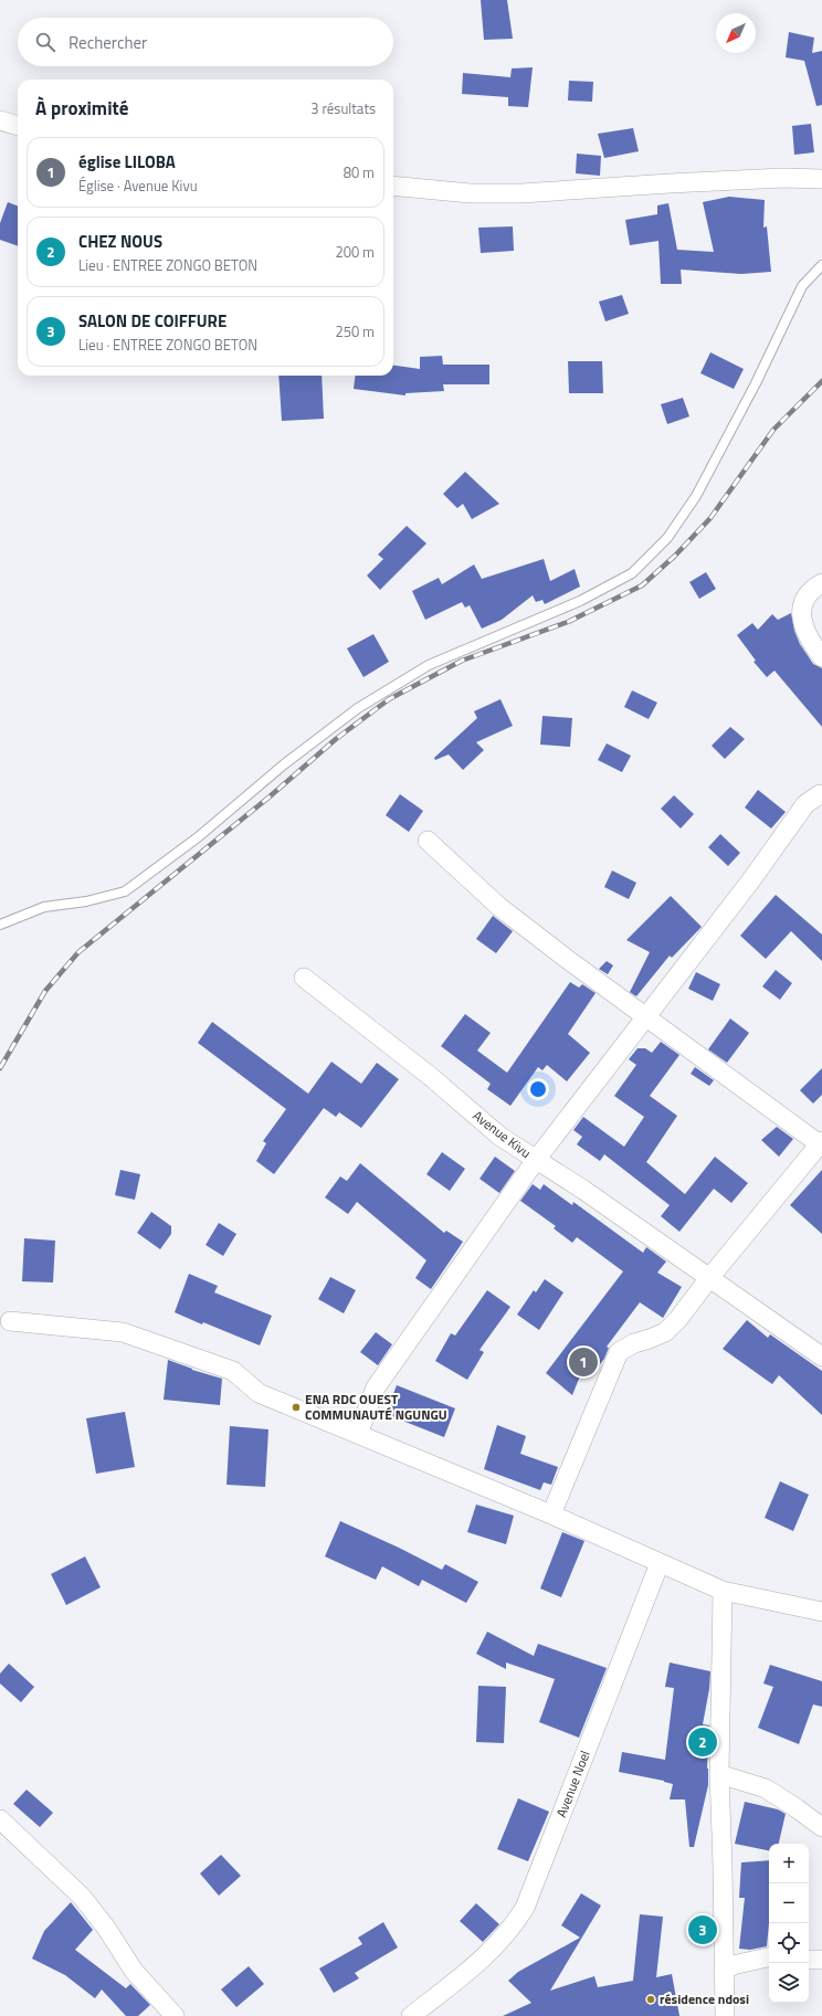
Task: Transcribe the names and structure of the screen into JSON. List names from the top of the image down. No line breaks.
{"streets":{"street":["Avenue Kivu","Avenue Noel"]},"places":["ENA RDC OUEST COMMUNAUTÉ NGUNGU","résidence ndosi"],"north":"bottom left","page":{"search":"Rechercher","heading":["À proximité","3 résultats"],"list":[{"mark":"1","name":"église LILOBA","note":"Église · Avenue Kivu","value":"80 m"},{"mark":"2","name":"CHEZ NOUS","note":"Lieu · ENTREE ZONGO BETON","value":"200 m"},{"mark":"3","name":"SALON DE COIFFURE","note":"Lieu · ENTREE ZONGO BETON","value":"250 m"}],"pins":["1","2","3"],"map_buttons":["+","−"]}}
